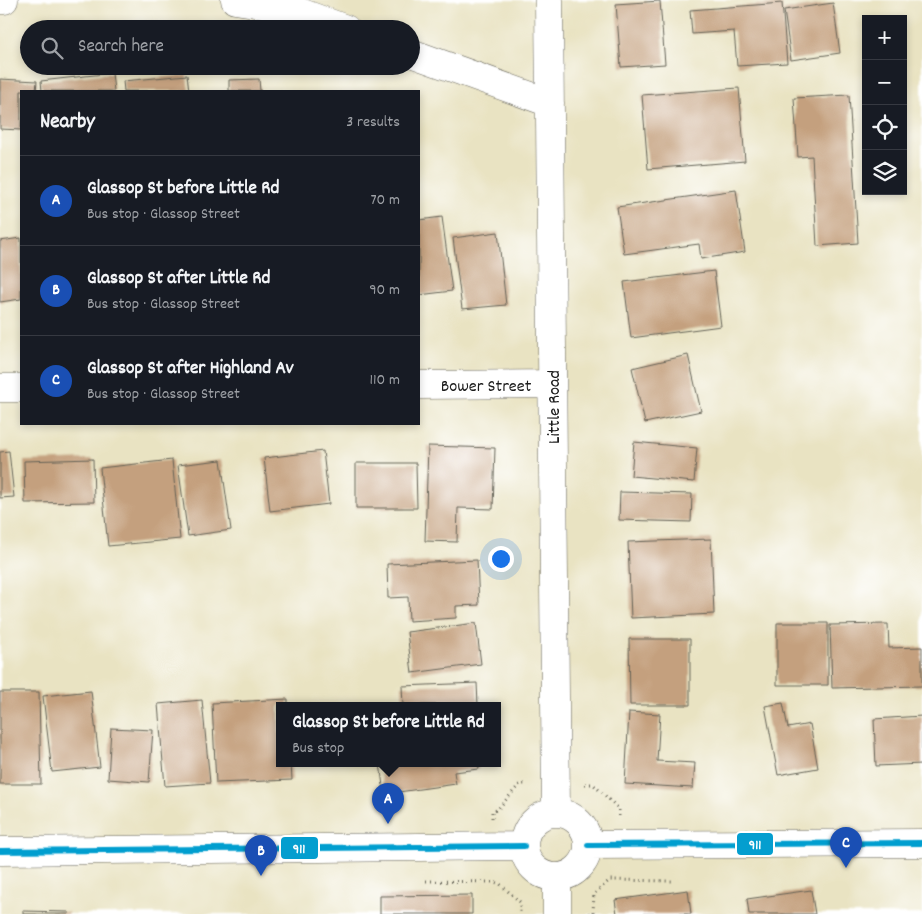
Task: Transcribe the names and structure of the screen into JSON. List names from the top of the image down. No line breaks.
{"streets":{"street":["Bower Street","Little Road"]},"crossings":[["Bower Street","Little Road"]],"lines":["transit line 911"],"page":{"map_buttons":["+","−"],"search":"Search here","heading":["Nearby","3 results"],"list":[{"mark":"A","name":"Glassop St before Little Rd","note":"Bus stop · Glassop Street","value":"70 m"},{"mark":"B","name":"Glassop St after Little Rd","note":"Bus stop · Glassop Street","value":"90 m"},{"mark":"C","name":"Glassop St after Highland Av","note":"Bus stop · Glassop Street","value":"110 m"}],"popup":["Glassop St before Little Rd","Bus stop"],"pins":["A","C","B"]}}
